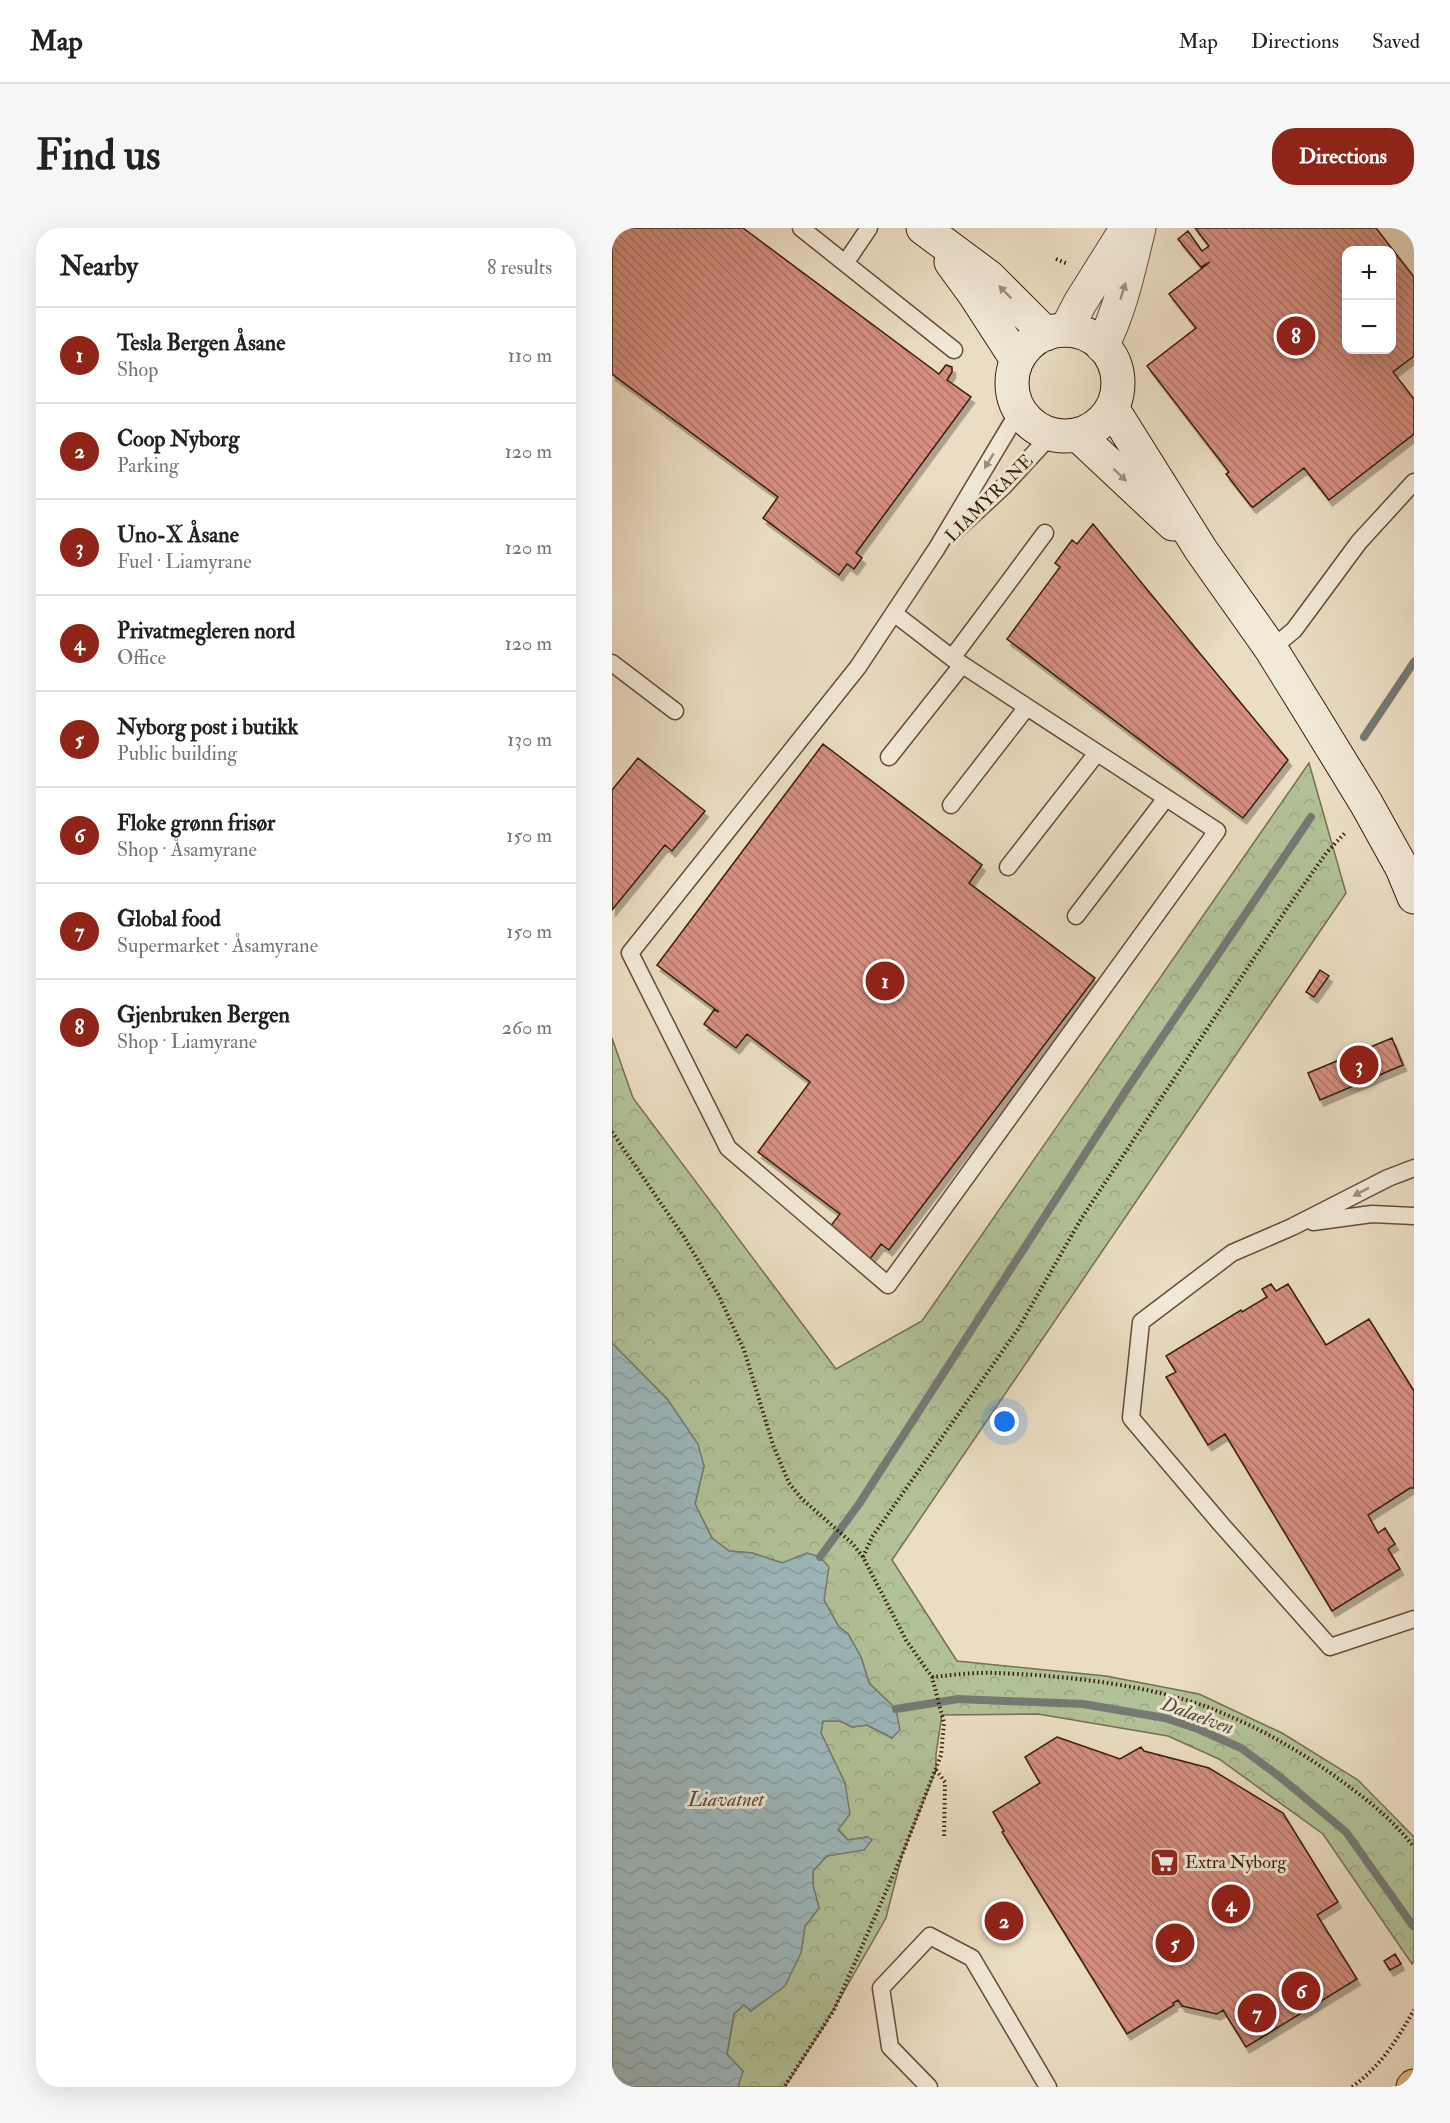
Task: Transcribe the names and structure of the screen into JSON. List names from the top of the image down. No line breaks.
{"streets":{"lane":["LIAMYRANE"]},"water":["Dalaelven","Liavatnet"],"places":{"supermarket":["Extra Nyborg"]},"page":{"header":"Map","nav":["Map","Directions","Saved"],"buttons":"Directions","title":"Find us","heading":["Nearby","8 results"],"map_buttons":["+","−"],"list":[{"mark":"1","name":"Tesla Bergen Åsane","note":"Shop","value":"110 m"},{"mark":"2","name":"Coop Nyborg","note":"Parking","value":"120 m"},{"mark":"3","name":"Uno-X Åsane","note":"Fuel · Liamyrane","value":"120 m"},{"mark":"4","name":"Privatmegleren nord","note":"Office","value":"120 m"},{"mark":"5","name":"Nyborg post i butikk","note":"Public building","value":"130 m"},{"mark":"6","name":"Floke grønn frisør","note":"Shop · Åsamyrane","value":"150 m"},{"mark":"7","name":"Global food","note":"Supermarket · Åsamyrane","value":"150 m"},{"mark":"8","name":"Gjenbruken Bergen","note":"Shop · Liamyrane","value":"260 m"}],"pins":["8","1","3","4","2","5","6","7"]}}
